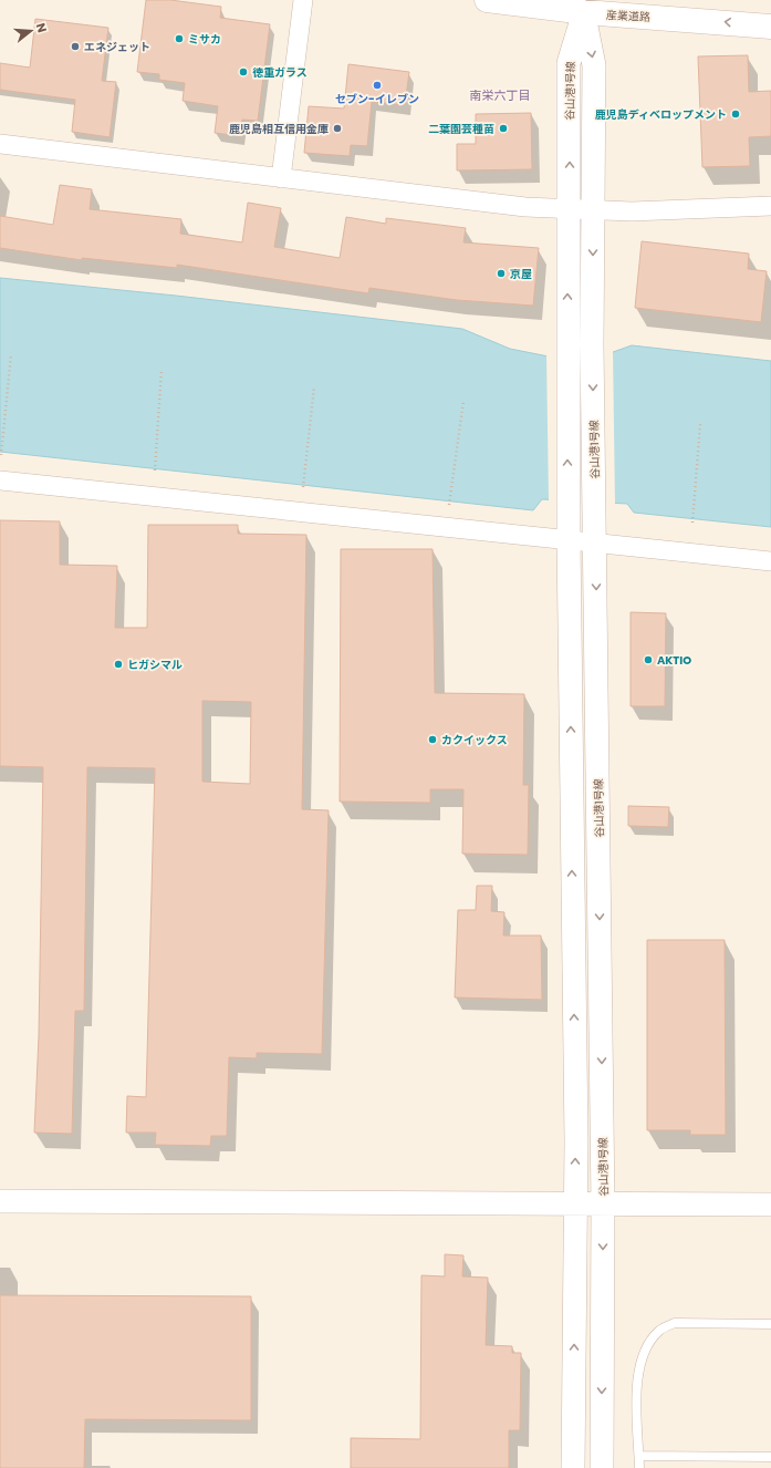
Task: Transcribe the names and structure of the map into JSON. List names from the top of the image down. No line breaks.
{"streets":{"main road":["産業道路"],"street":["谷山港1号線"]},"crossings":[["産業道路","谷山港1号線"]],"one_way":["産業道路"],"districts":["南栄六丁目"],"places":["ミサカ","エネジェット","徳重ガラス","セブン-イレブン","鹿児島ディベロップメント","鹿児島相互信用金庫","二葉園芸種苗","京屋","AKTIO","ヒガシマル","カクイックス"],"north":"right"}
